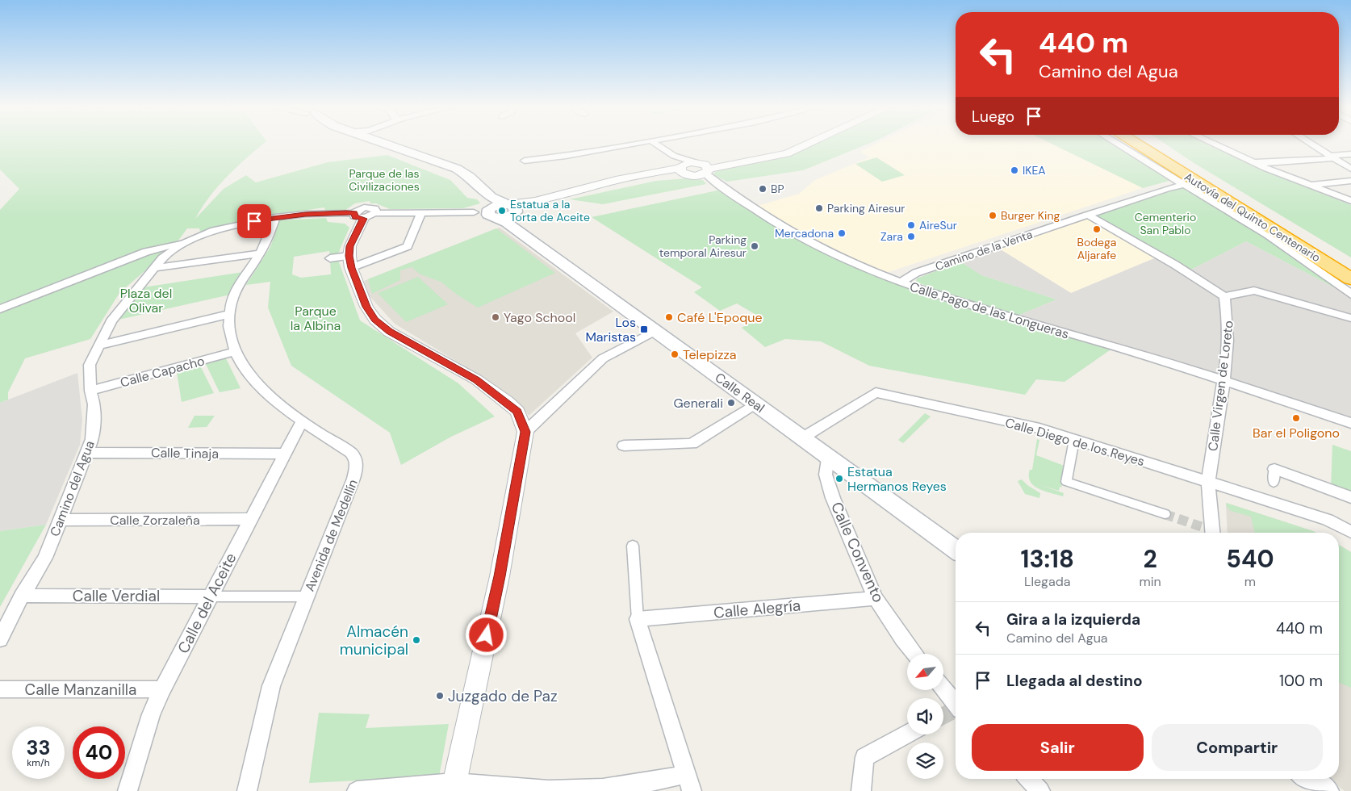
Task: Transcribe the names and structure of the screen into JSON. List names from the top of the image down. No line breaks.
{"streets":{"highway":["Autovía del Quinto Centenario"],"main road":["Calle Real"],"street":["Camino de la Venta","Calle Pago de las Longueras","Calle Capacho","Calle Virgen de Loreto","Calle Diego de los Reyes","Calle Tinaja","Camino del Agua","Calle Zorzaleña","Avenida de Medellín","Calle Convento","Calle Verdial","Calle del Aceite","Calle Alegría","Calle Manzanilla"]},"crossings":[["Camino de la Venta","Calle Pago de las Longueras"],["Calle Pago de las Longueras","Calle Virgen de Loreto"],["Calle Capacho","Camino del Agua"],["Calle Capacho","Avenida de Medellín"],["Calle Virgen de Loreto","Calle Diego de los Reyes"],["Calle Real","Calle Diego de los Reyes"],["Calle Real","Camino del Agua"],["Calle Real","Calle Convento"],["Calle Tinaja","Camino del Agua"],["Calle Tinaja","Calle del Aceite"],["Camino del Agua","Calle Zorzaleña"],["Camino del Agua","Avenida de Medellín"],["Camino del Agua","Calle Verdial"],["Calle Zorzaleña","Calle del Aceite"],["Avenida de Medellín","Calle del Aceite"],["Calle Convento","Calle Alegría"],["Calle Verdial","Calle del Aceite"],["Calle del Aceite","Calle Manzanilla"]],"parks":["Parque de las Civilizaciones","Cementerio San Pablo","Plaza del Olivar","Parque la Albina"],"places":{"other":["IKEA","BP","Parking Airesur","Estatua a la Torta de Aceite","Burger King","AireSur","Bodega Aljarafe","Mercadona","Zara","Parking temporal Airesur","Yago School","Café L'Epoque","Telepizza","Generali","Bar el Poligono","Estatua Hermanos Reyes","Almacén municipal","Juzgado de Paz"],"transit":["Los Maristas"]},"north":"bottom left","page":{"turn":["440 m","Camino del Agua"],"then":"Luego","eta":["13:18","Llegada","2","min","540","m"],"list":[{"name":"Gira a la izquierda","note":"Camino del Agua","value":"440 m"},{"name":"Llegada al destino","value":"100 m"}],"buttons":["Salir","Compartir"],"speed":"33 km/h","limit":"40"}}
